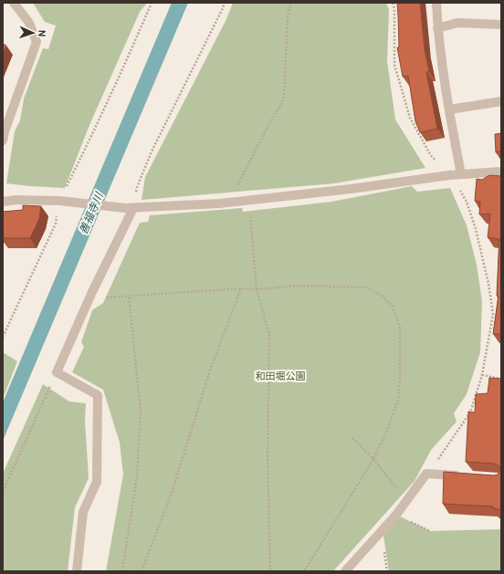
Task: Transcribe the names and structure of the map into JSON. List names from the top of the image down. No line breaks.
{"water":["善福寺川"],"parks":["和田堀公園"],"north":"right"}
